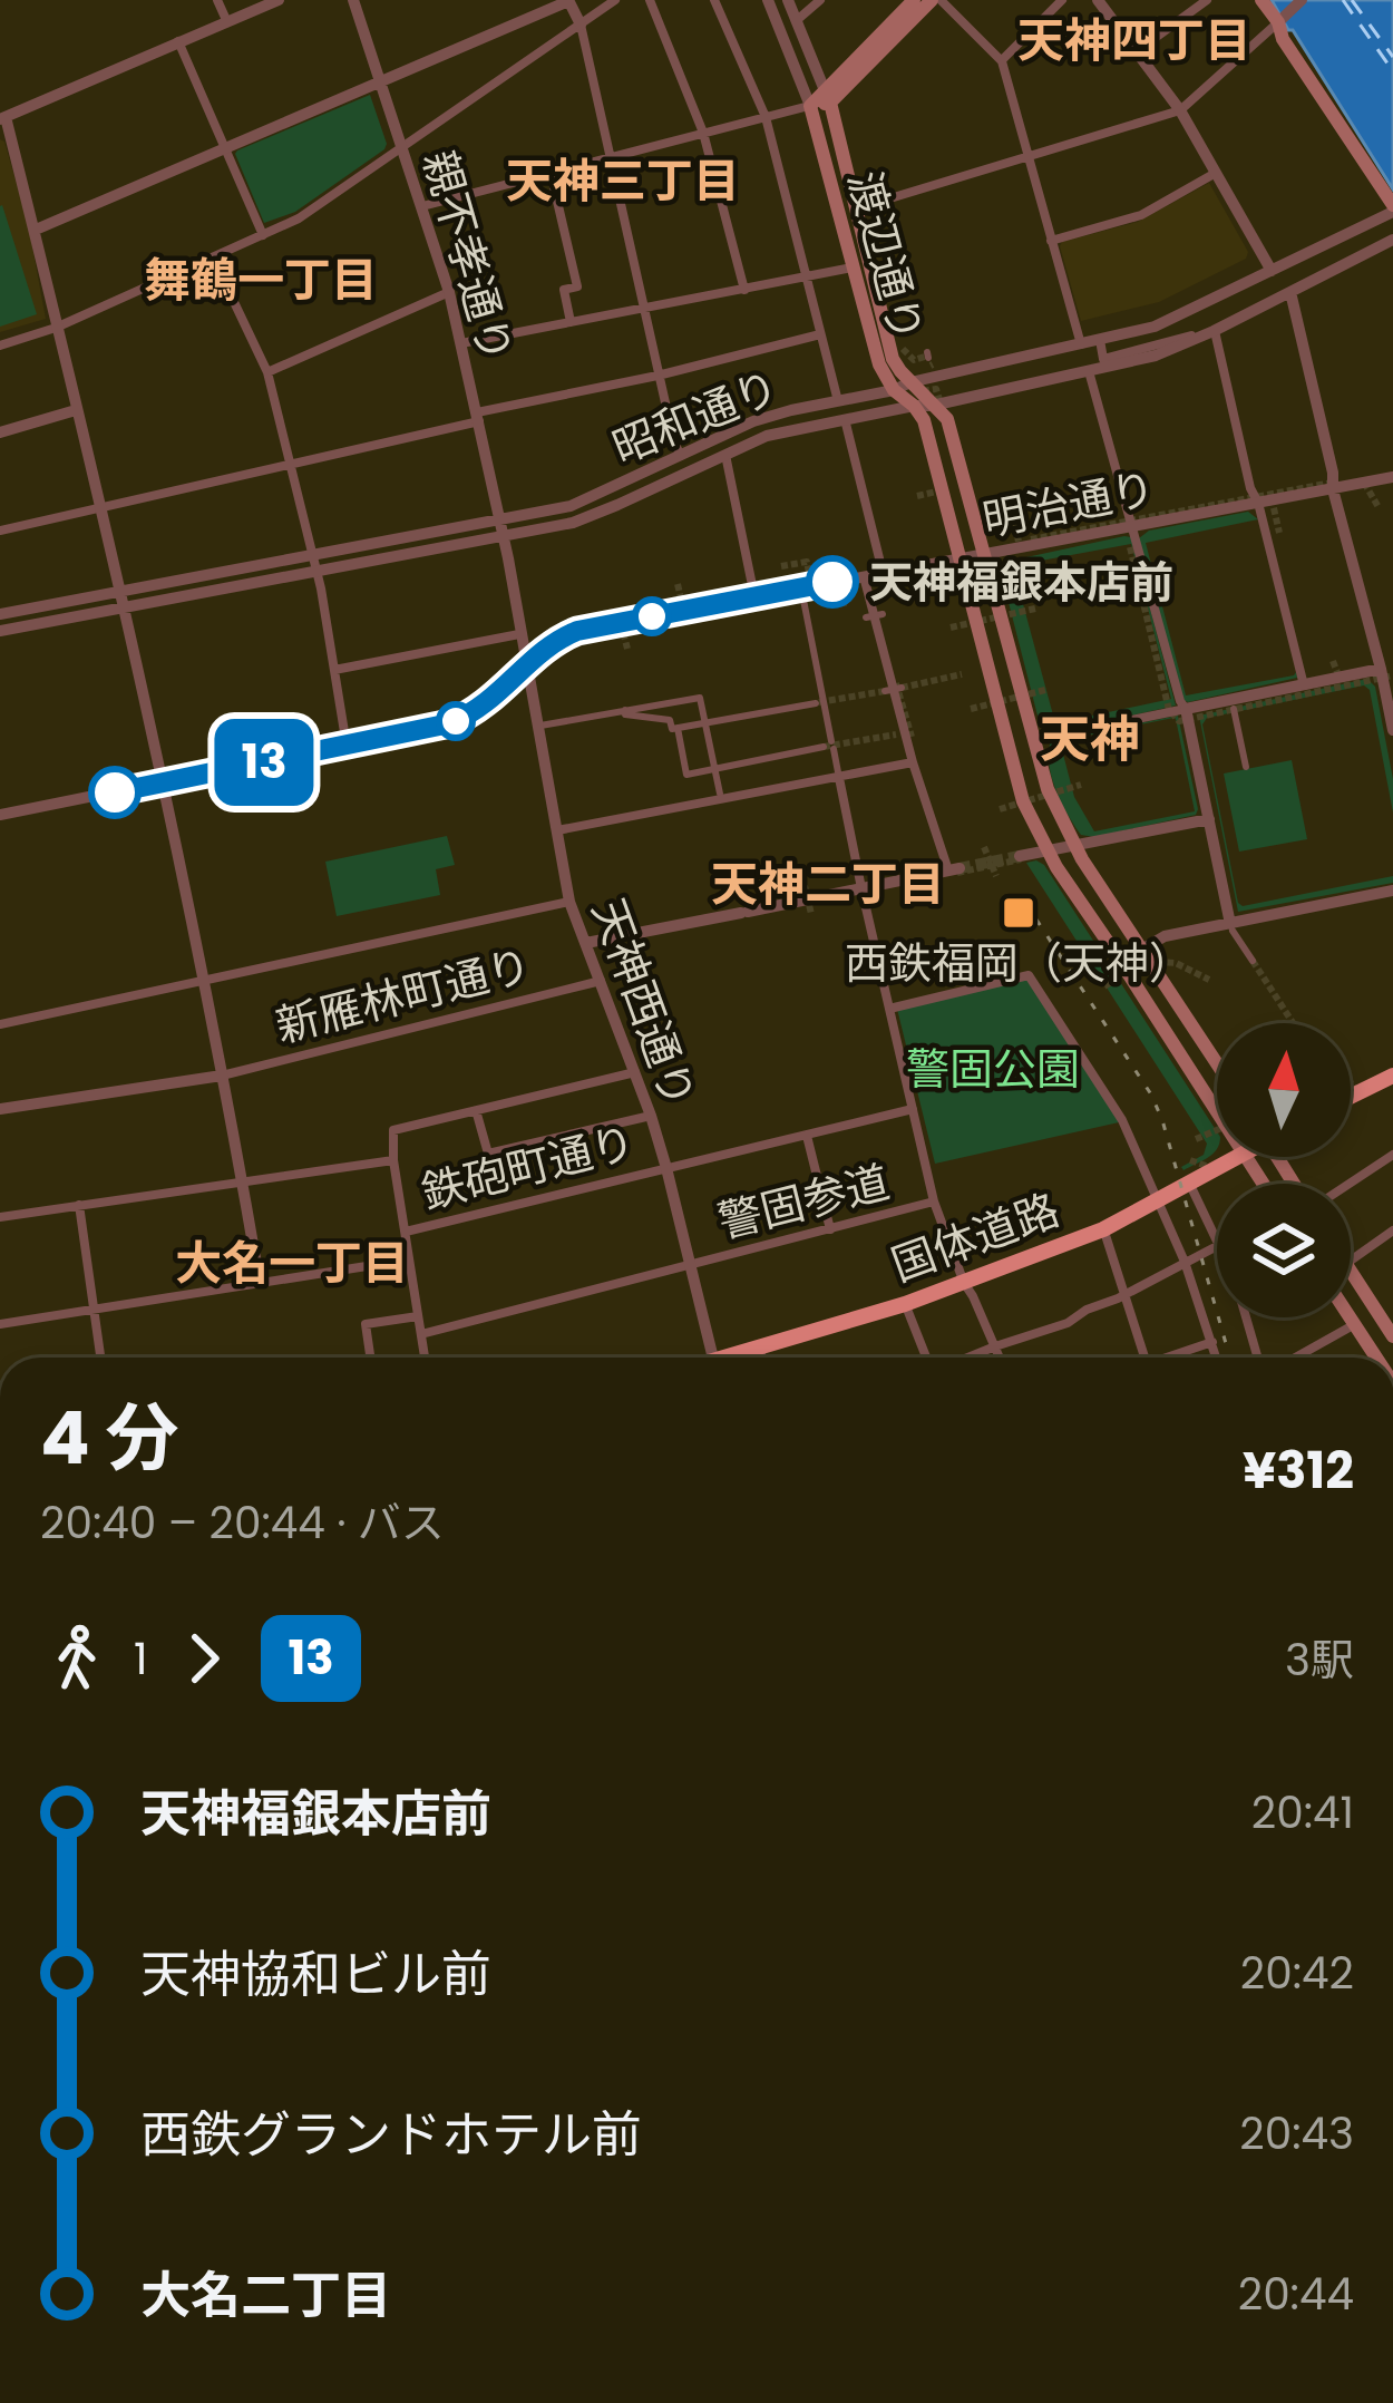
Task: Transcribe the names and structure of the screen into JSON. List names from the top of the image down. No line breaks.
{"streets":{"highway":["国体道路"],"main road":["渡辺通り"],"street":["親不孝通り","昭和通り","明治通り","新雁林町通り","天神西通り","鉄砲町通り","警固参道"]},"crossings":[["親不孝通り","昭和通り"],["親不孝通り","天神西通り"],["渡辺通り","昭和通り"],["渡辺通り","明治通り"],["明治通り","天神西通り"],["新雁林町通り","天神西通り"],["天神西通り","鉄砲町通り"],["天神西通り","警固参道"]],"districts":["天神四丁目","天神三丁目","舞鶴一丁目","天神","天神二丁目","大名一丁目"],"parks":["警固公園"],"places":{"other":["天神福銀本店前"],"transit":["西鉄福岡（天神）"]},"lines":["bus line 13"],"north":"top","page":{"on_map":"13","heading":["4 分","20:40 – 20:44 · バス","¥312"],"legs":["1","13","3駅"],"list":[{"name":"天神福銀本店前","value":"20:41"},{"name":"天神協和ビル前","value":"20:42"},{"name":"西鉄グランドホテル前","value":"20:43"},{"name":"大名二丁目","value":"20:44"}]}}
